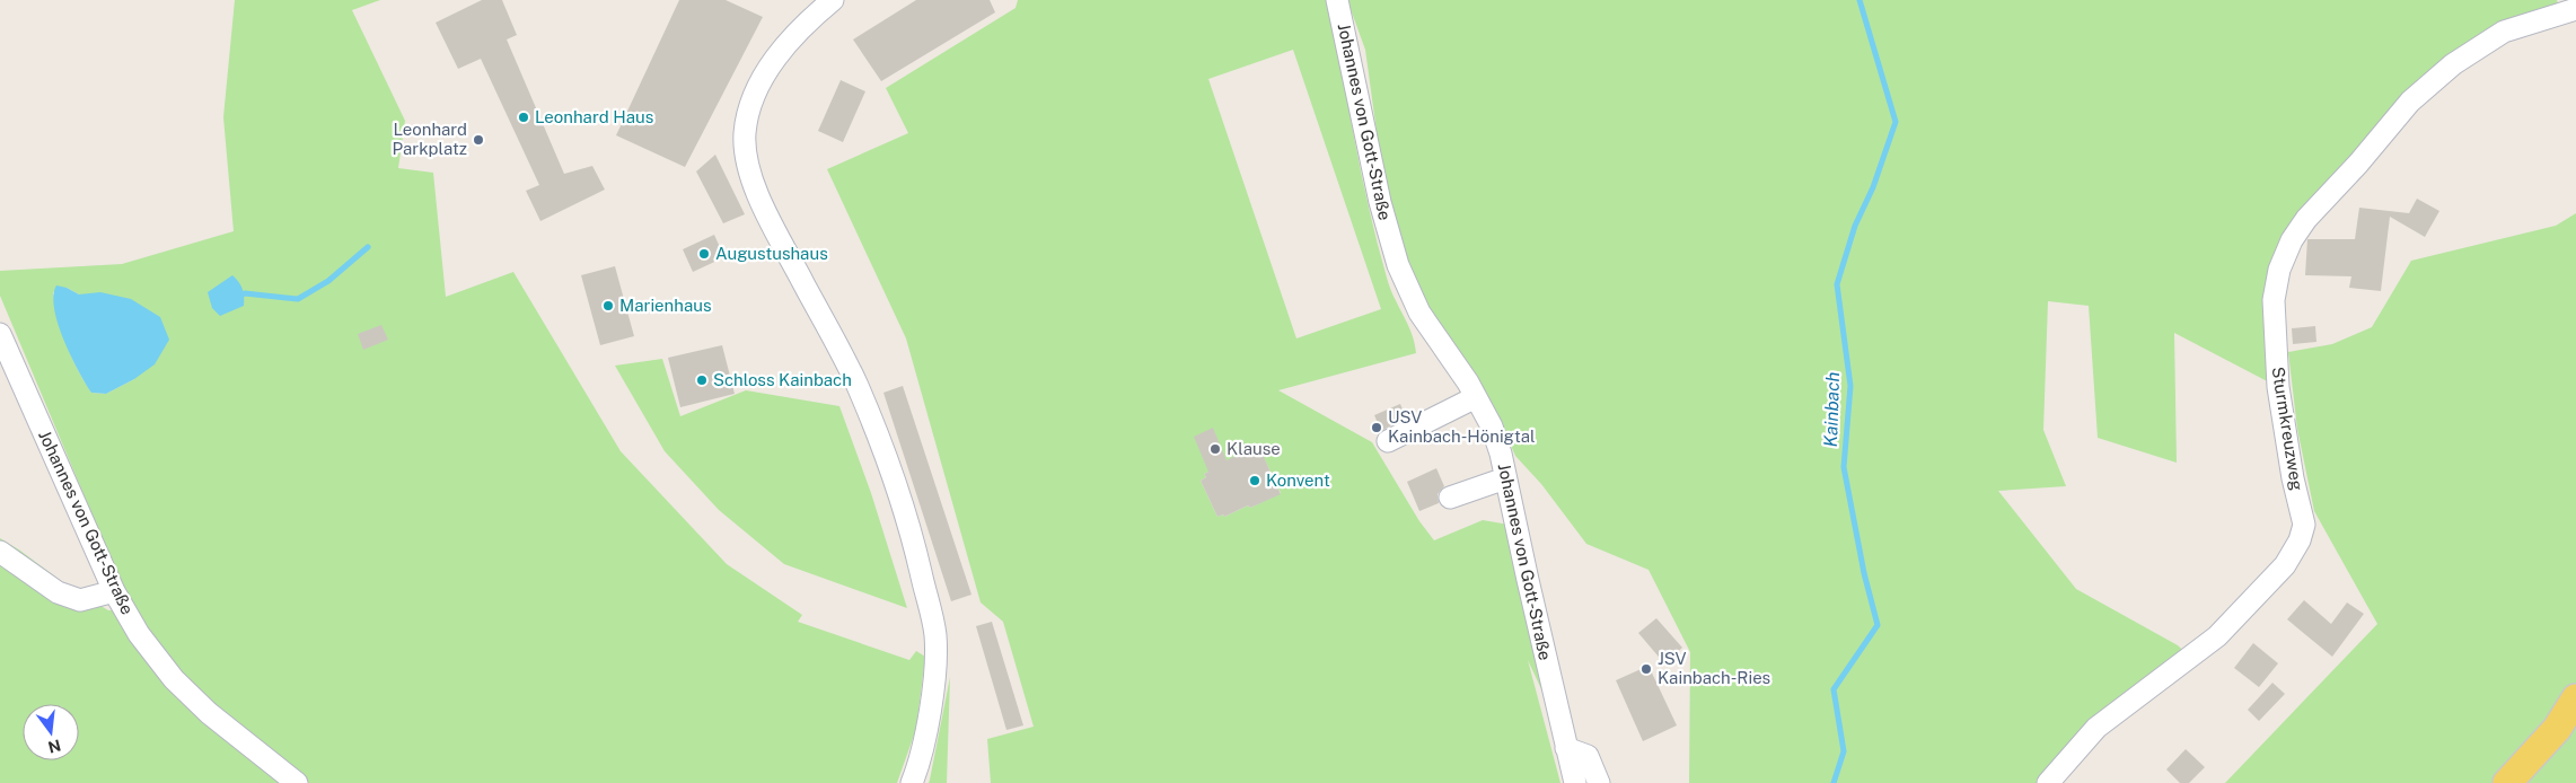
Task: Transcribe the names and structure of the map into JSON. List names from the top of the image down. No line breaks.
{"streets":{"street":["Johannes von Gott-Straße","Sturmkreuzweg"]},"water":["Kainbach"],"places":["Leonhard Haus","Leonhard Parkplatz","Augustushaus","Marienhaus","Schloss Kainbach","USV Kainbach-Hönigtal","Klause","Konvent","JSV Kainbach-Ries"],"north":"bottom"}
